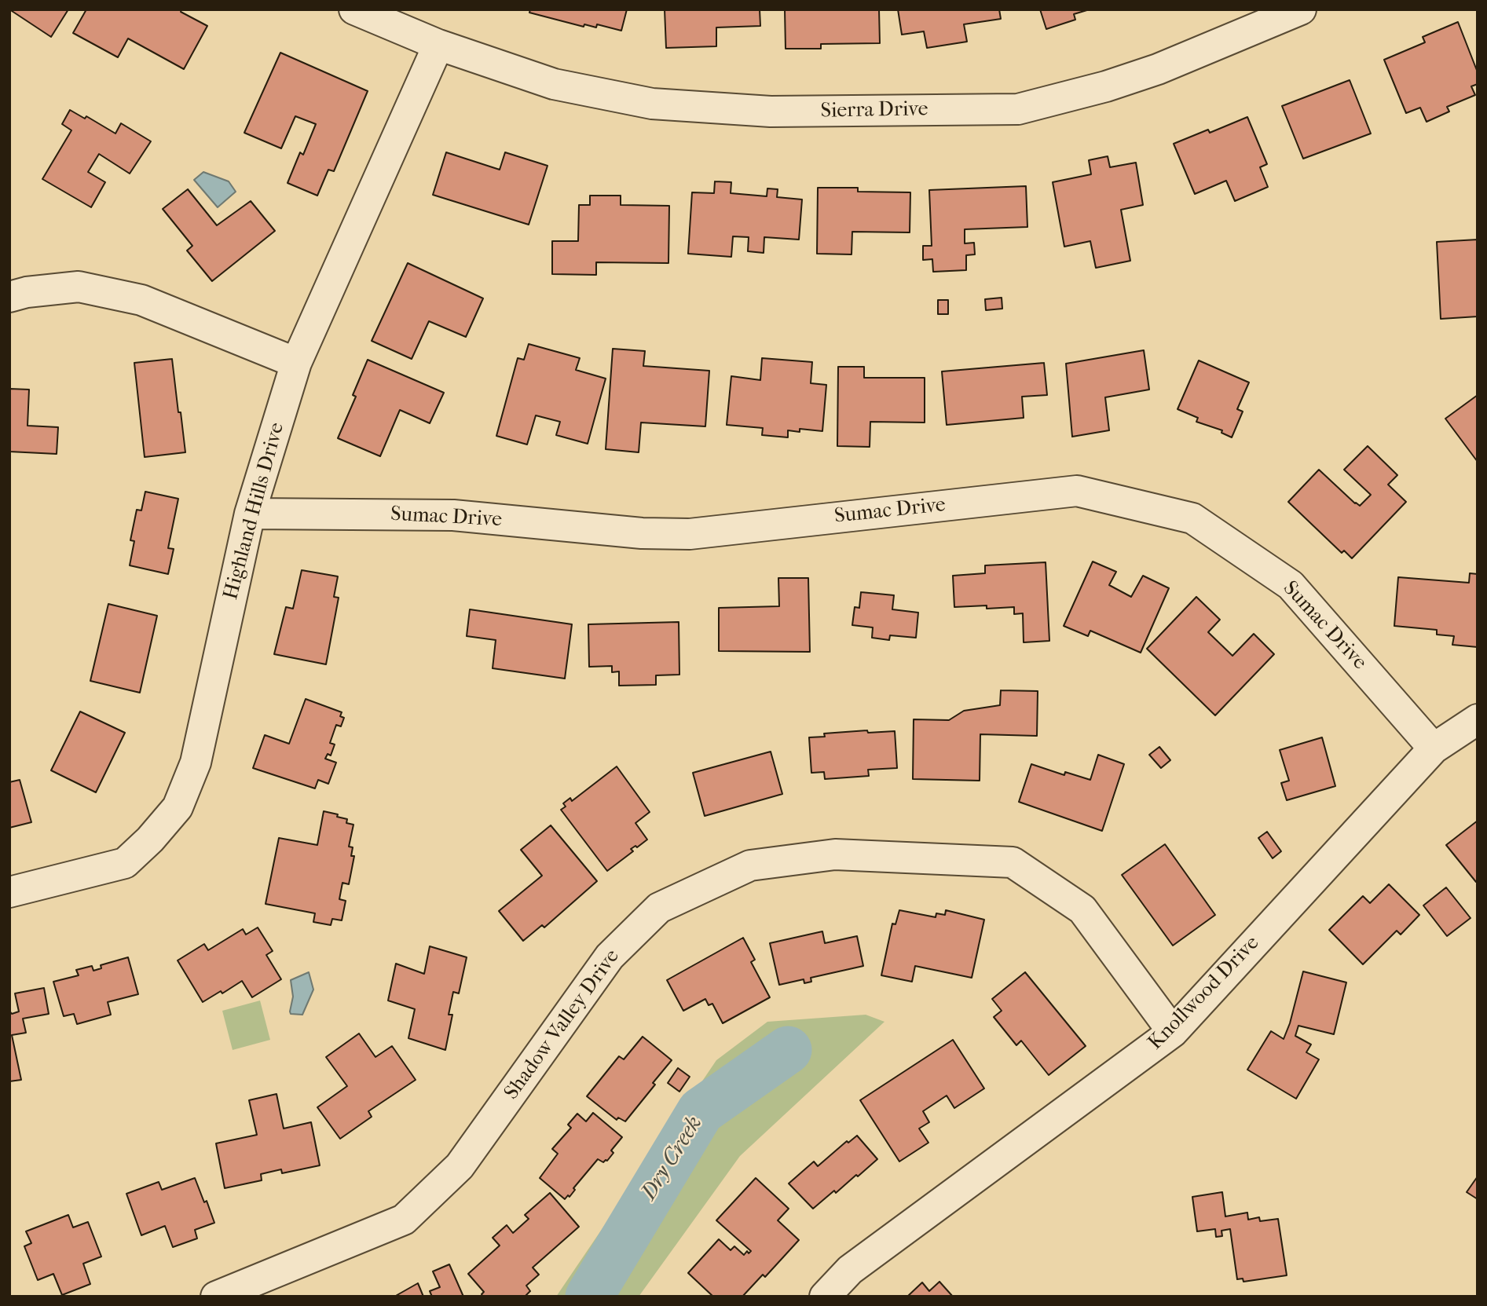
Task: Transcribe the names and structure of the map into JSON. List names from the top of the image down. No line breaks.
{"streets":{"street":["Sierra Drive","Highland Hills Drive","Sumac Drive","Knollwood Drive","Shadow Valley Drive"]},"crossings":[["Sierra Drive","Highland Hills Drive"],["Highland Hills Drive","Sumac Drive"],["Sumac Drive","Knollwood Drive"],["Knollwood Drive","Shadow Valley Drive"]],"water":["Dry Creek"]}
